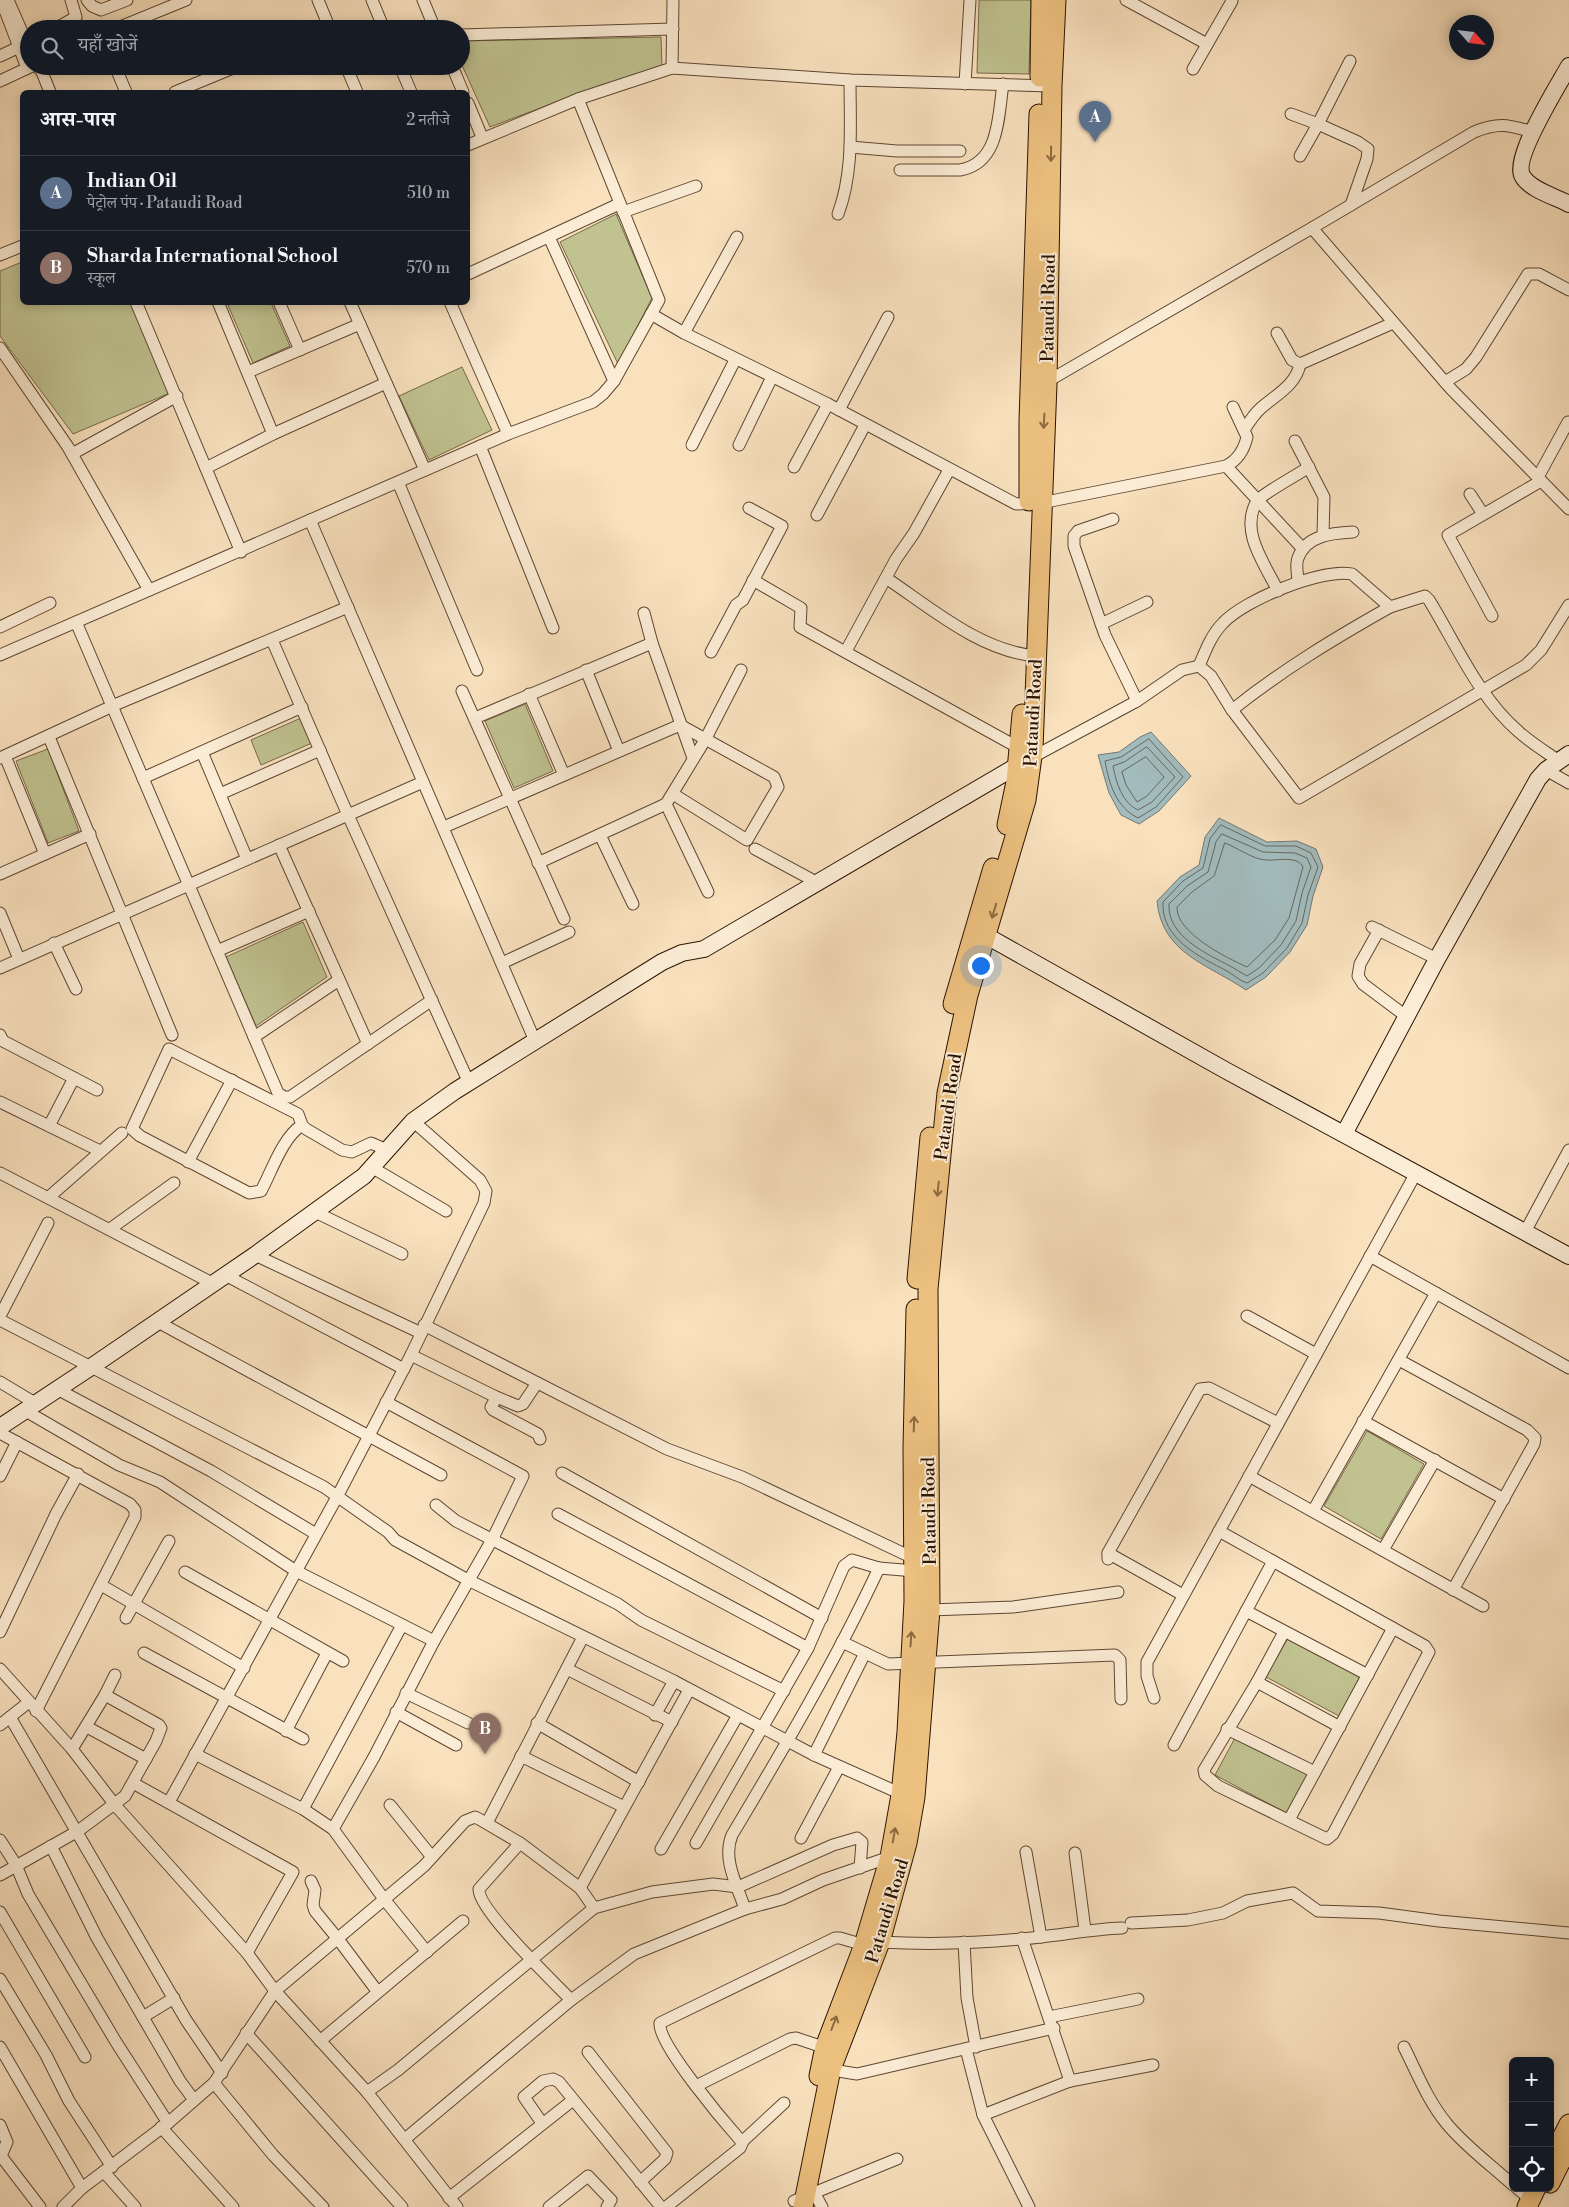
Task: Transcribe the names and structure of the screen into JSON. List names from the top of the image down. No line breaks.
{"streets":{"main road":["Pataudi Road"]},"north":"bottom right","page":{"search":"यहाँ खोजें","heading":["आस-पास","2 नतीजे"],"pins":["A","B"],"list":[{"mark":"A","name":"Indian Oil","note":"पेट्रोल पंप · Pataudi Road","value":"510 m"},{"mark":"B","name":"Sharda International School","note":"स्कूल","value":"570 m"}],"map_buttons":["+","−"]}}
